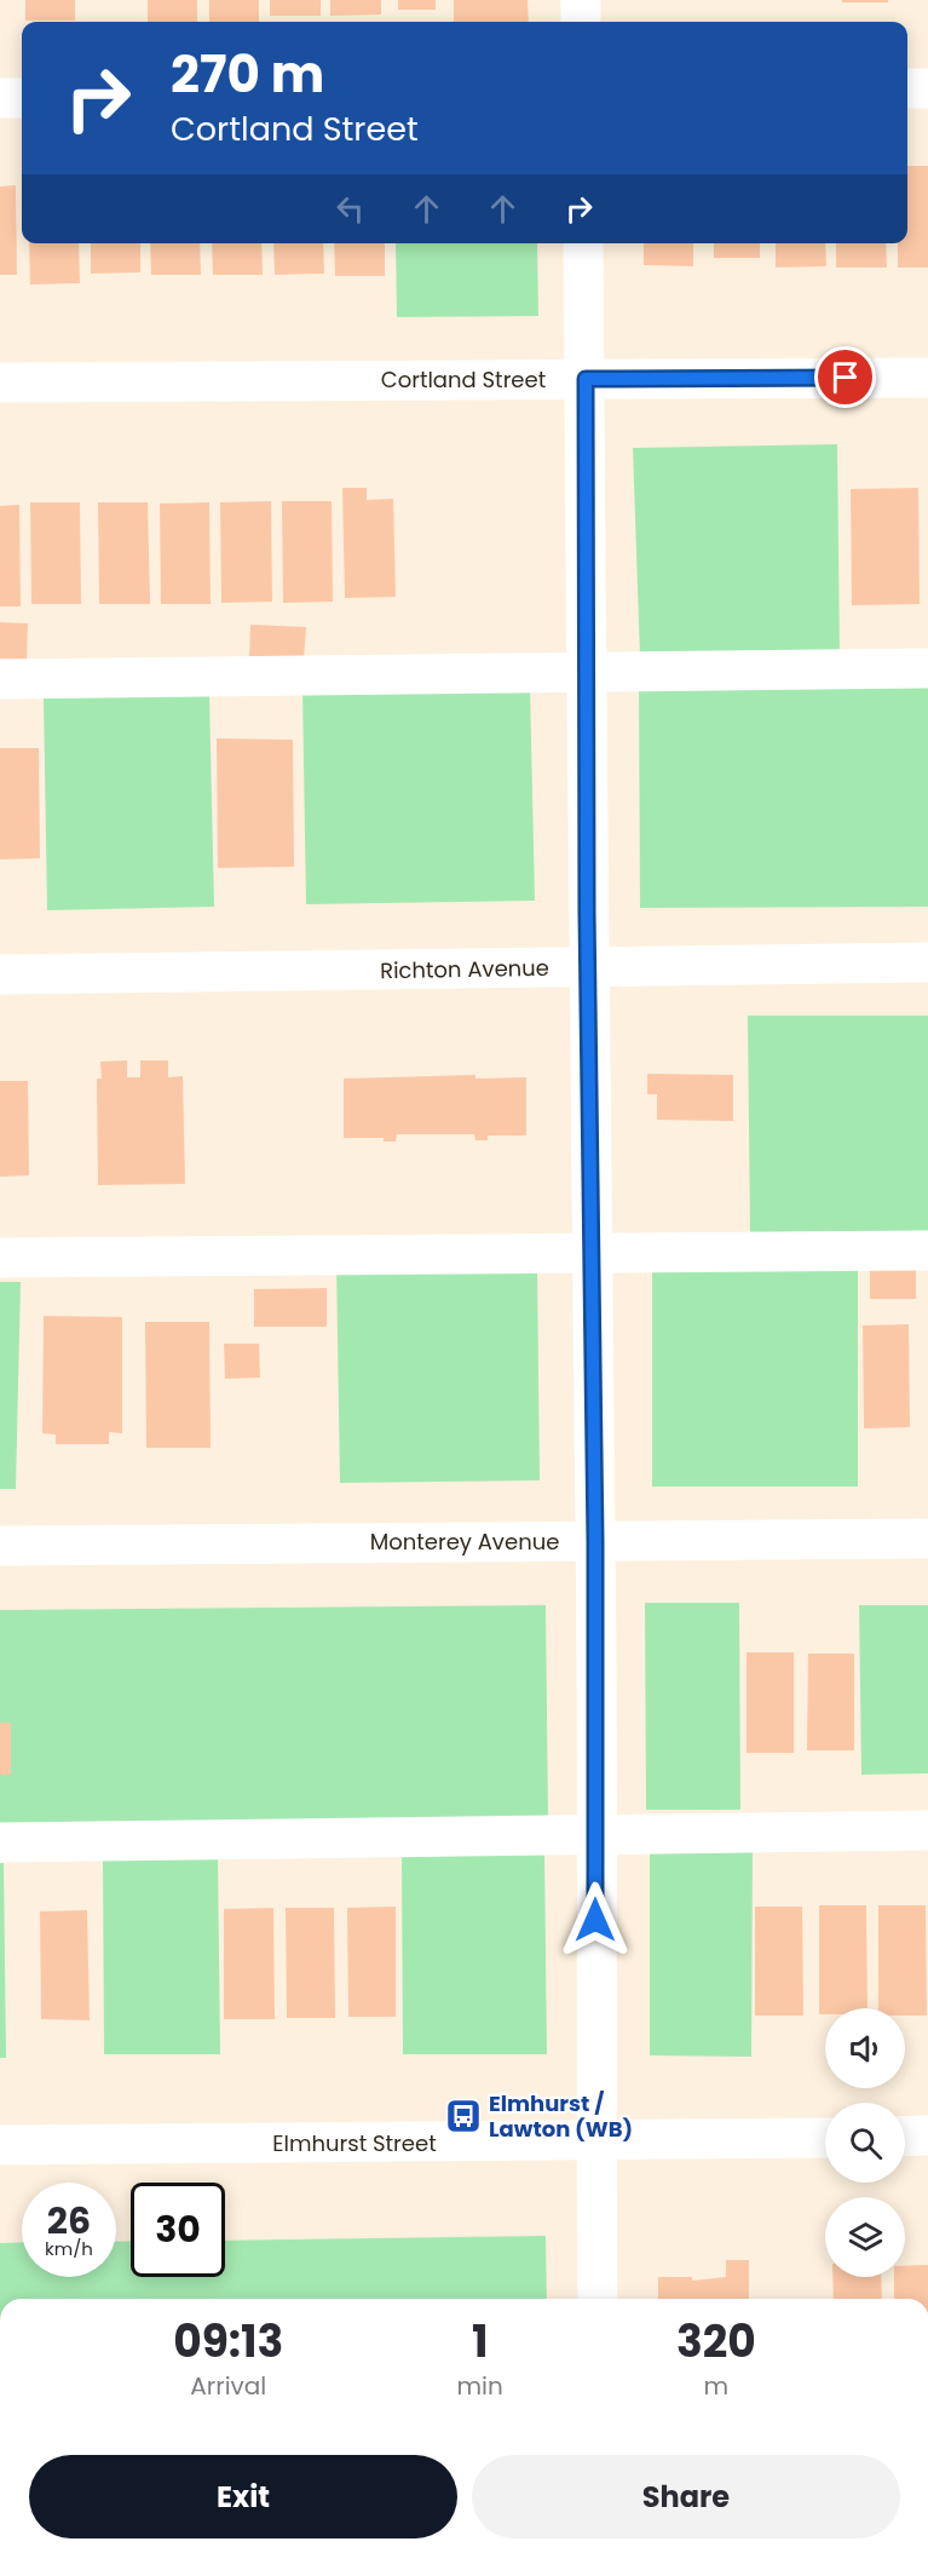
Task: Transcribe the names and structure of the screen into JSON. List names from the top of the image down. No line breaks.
{"streets":{"street":["Cortland Street","Richton Avenue","Monterey Avenue","Elmhurst Street"]},"places":{"bus stop":["Elmhurst / Lawton (WB)"]},"page":{"turn":["270 m","Cortland Street"],"speed":"26 km/h","limit":"30","eta":["09:13","Arrival","1","min","320","m"],"buttons":["Exit","Share"]}}
